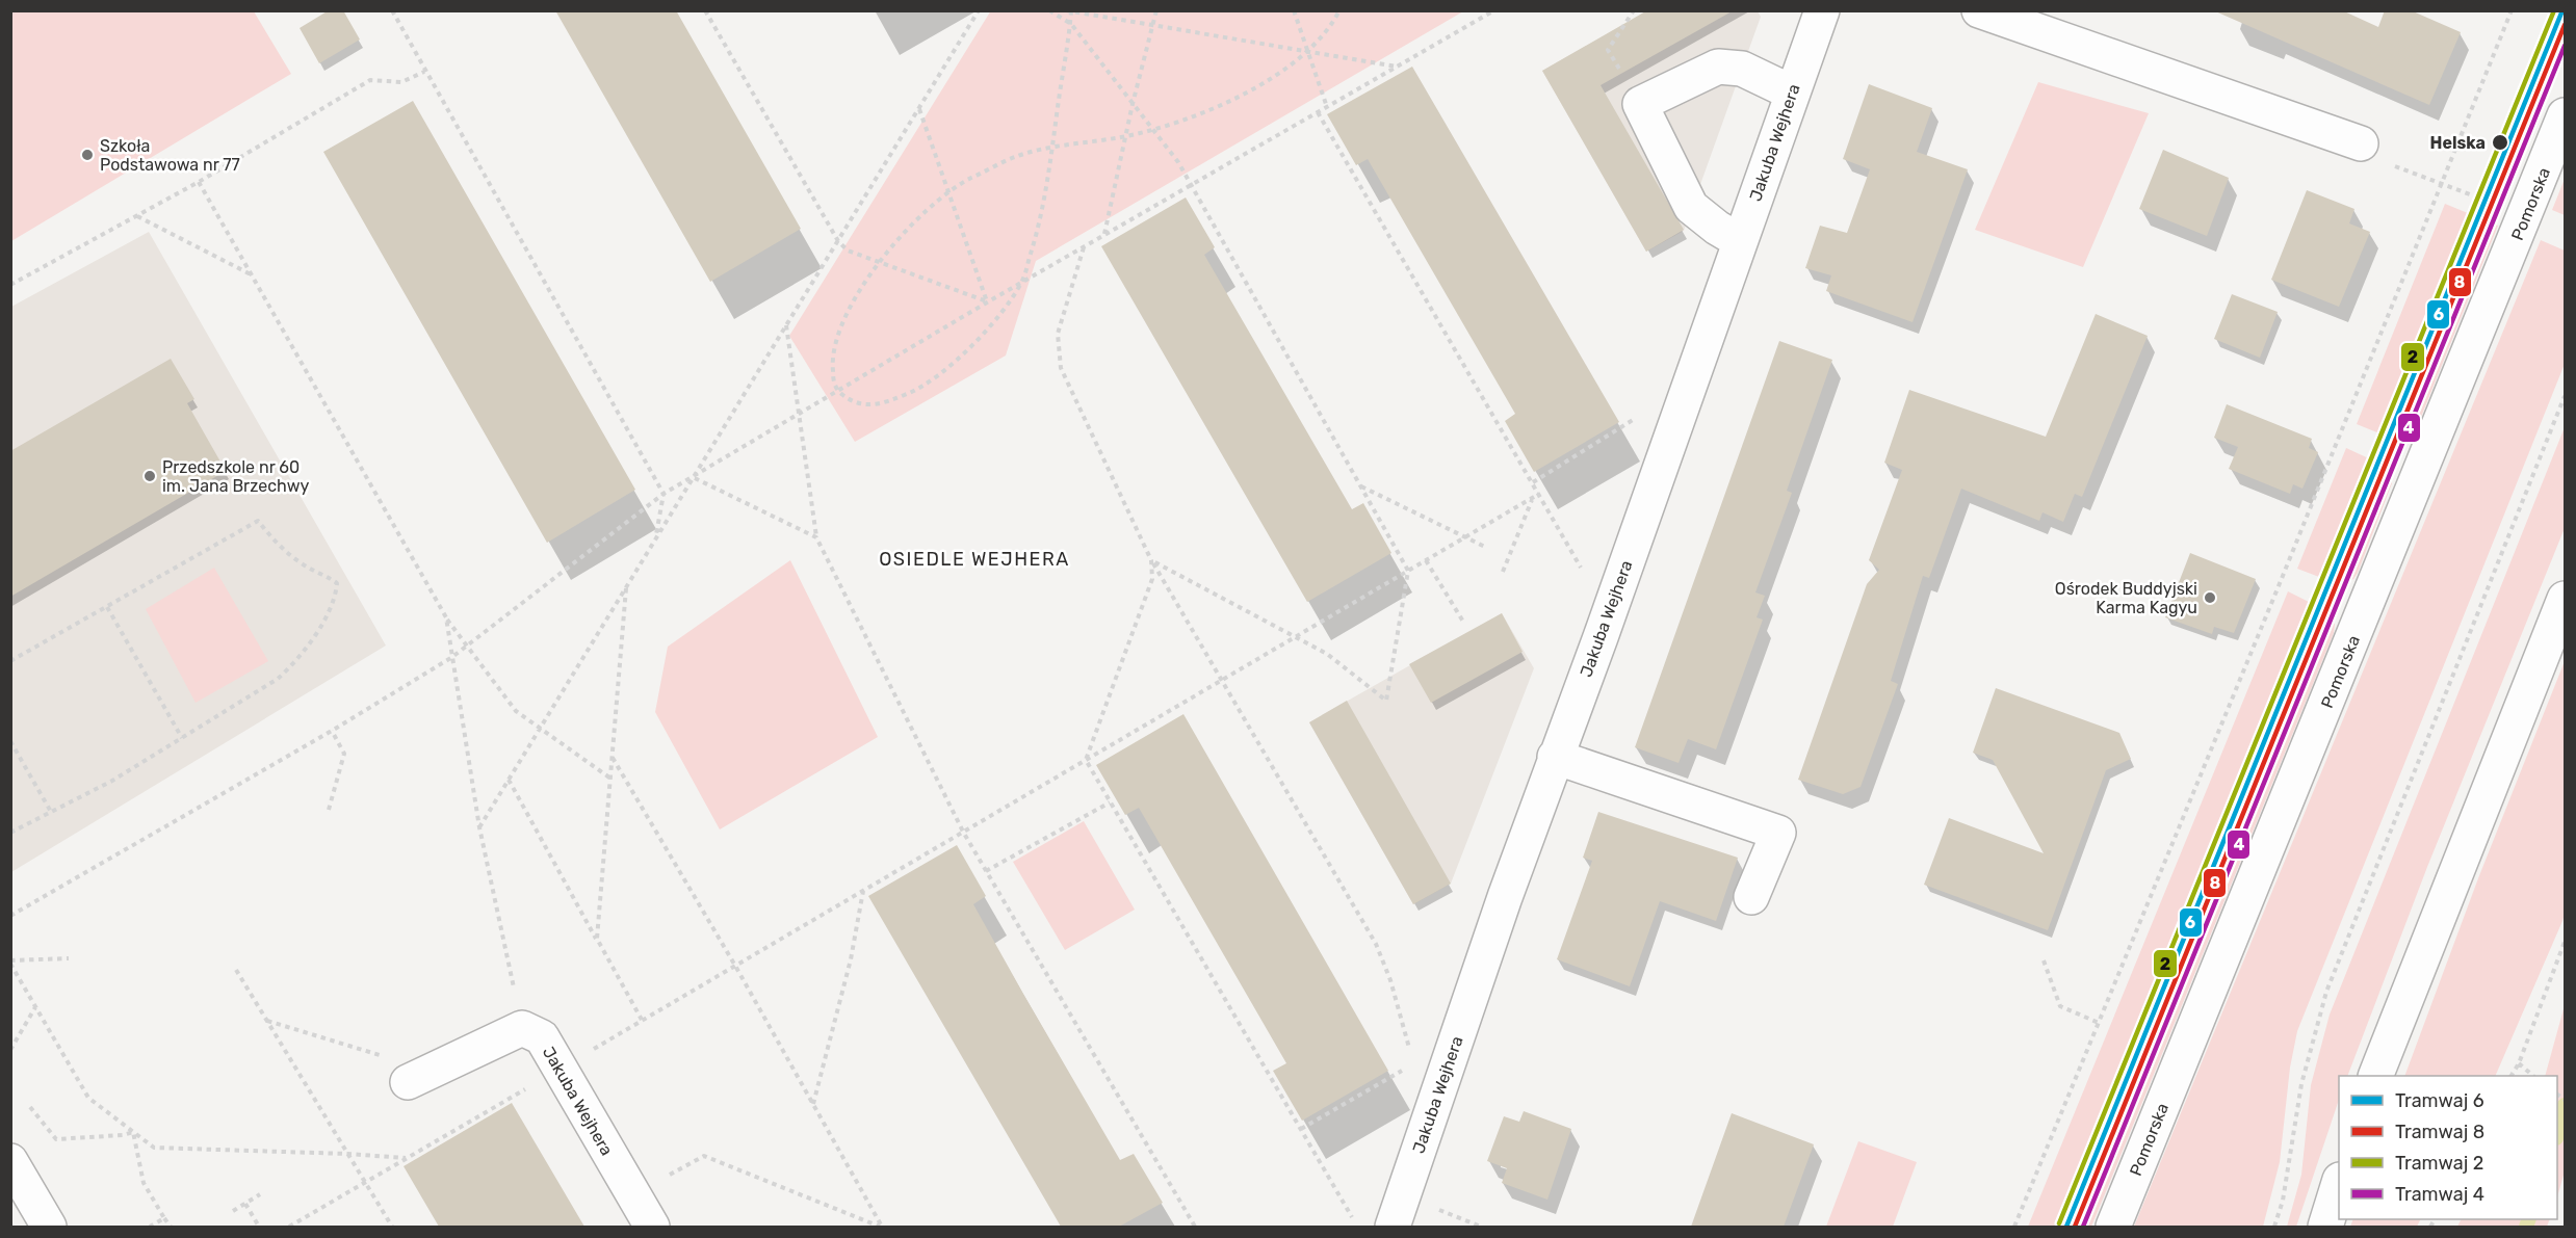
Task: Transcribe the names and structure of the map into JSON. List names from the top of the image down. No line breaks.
{"streets":{"street":["Jakuba Wejhera","Pomorska"]},"districts":["OSIEDLE WEJHERA"],"places":["Helska","Szkoła Podstawowa nr 77","Przedszkole nr 60 im. Jana Brzechwy","Ośrodek Buddyjski Karma Kagyu"],"lines":["tram line 6","tram line 2","tram line 8","tram line 4"],"legend":["Tramwaj 6","Tramwaj 8","Tramwaj 2","Tramwaj 4"]}
